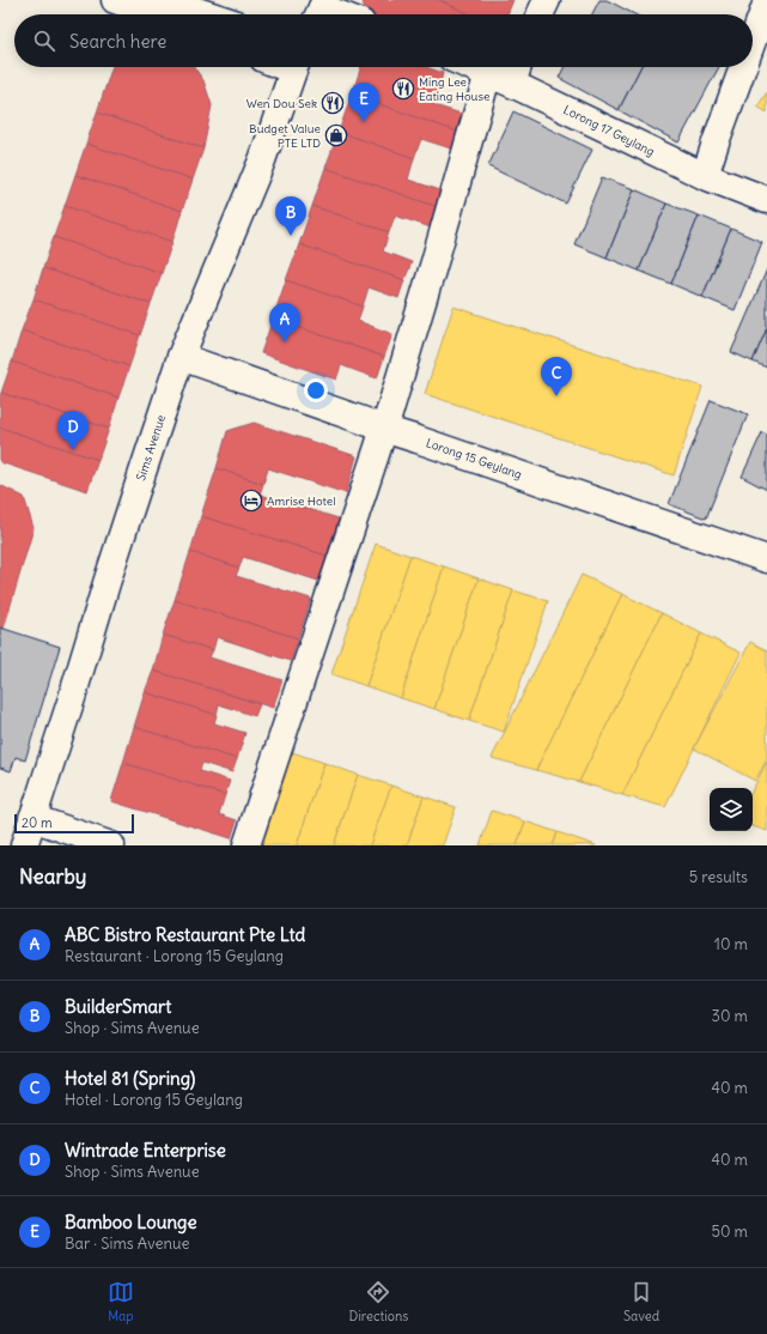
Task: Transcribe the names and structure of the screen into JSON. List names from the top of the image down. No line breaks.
{"streets":{"street":["Lorong 17 Geylang","Sims Avenue","Lorong 15 Geylang"]},"crossings":[["Sims Avenue","Lorong 15 Geylang"]],"places":{"restaurant":["Ming Lee Eating House","Wen Dou Sek"],"shop":["Budget Value PTE LTD"],"hotel":["Amrise Hotel"]},"scale_bar":"20 m","page":{"search":"Search here","pins":["E","B","A","C","D"],"scale":"20 m","heading":["Nearby","5 results"],"list":[{"mark":"A","name":"ABC Bistro Restaurant Pte Ltd","note":"Restaurant · Lorong 15 Geylang","value":"10 m"},{"mark":"B","name":"BuilderSmart","note":"Shop · Sims Avenue","value":"30 m"},{"mark":"C","name":"Hotel 81 (Spring)","note":"Hotel · Lorong 15 Geylang","value":"40 m"},{"mark":"D","name":"Wintrade Enterprise","note":"Shop · Sims Avenue","value":"40 m"},{"mark":"E","name":"Bamboo Lounge","note":"Bar · Sims Avenue","value":"50 m"}],"nav":["Map","Directions","Saved"]}}
